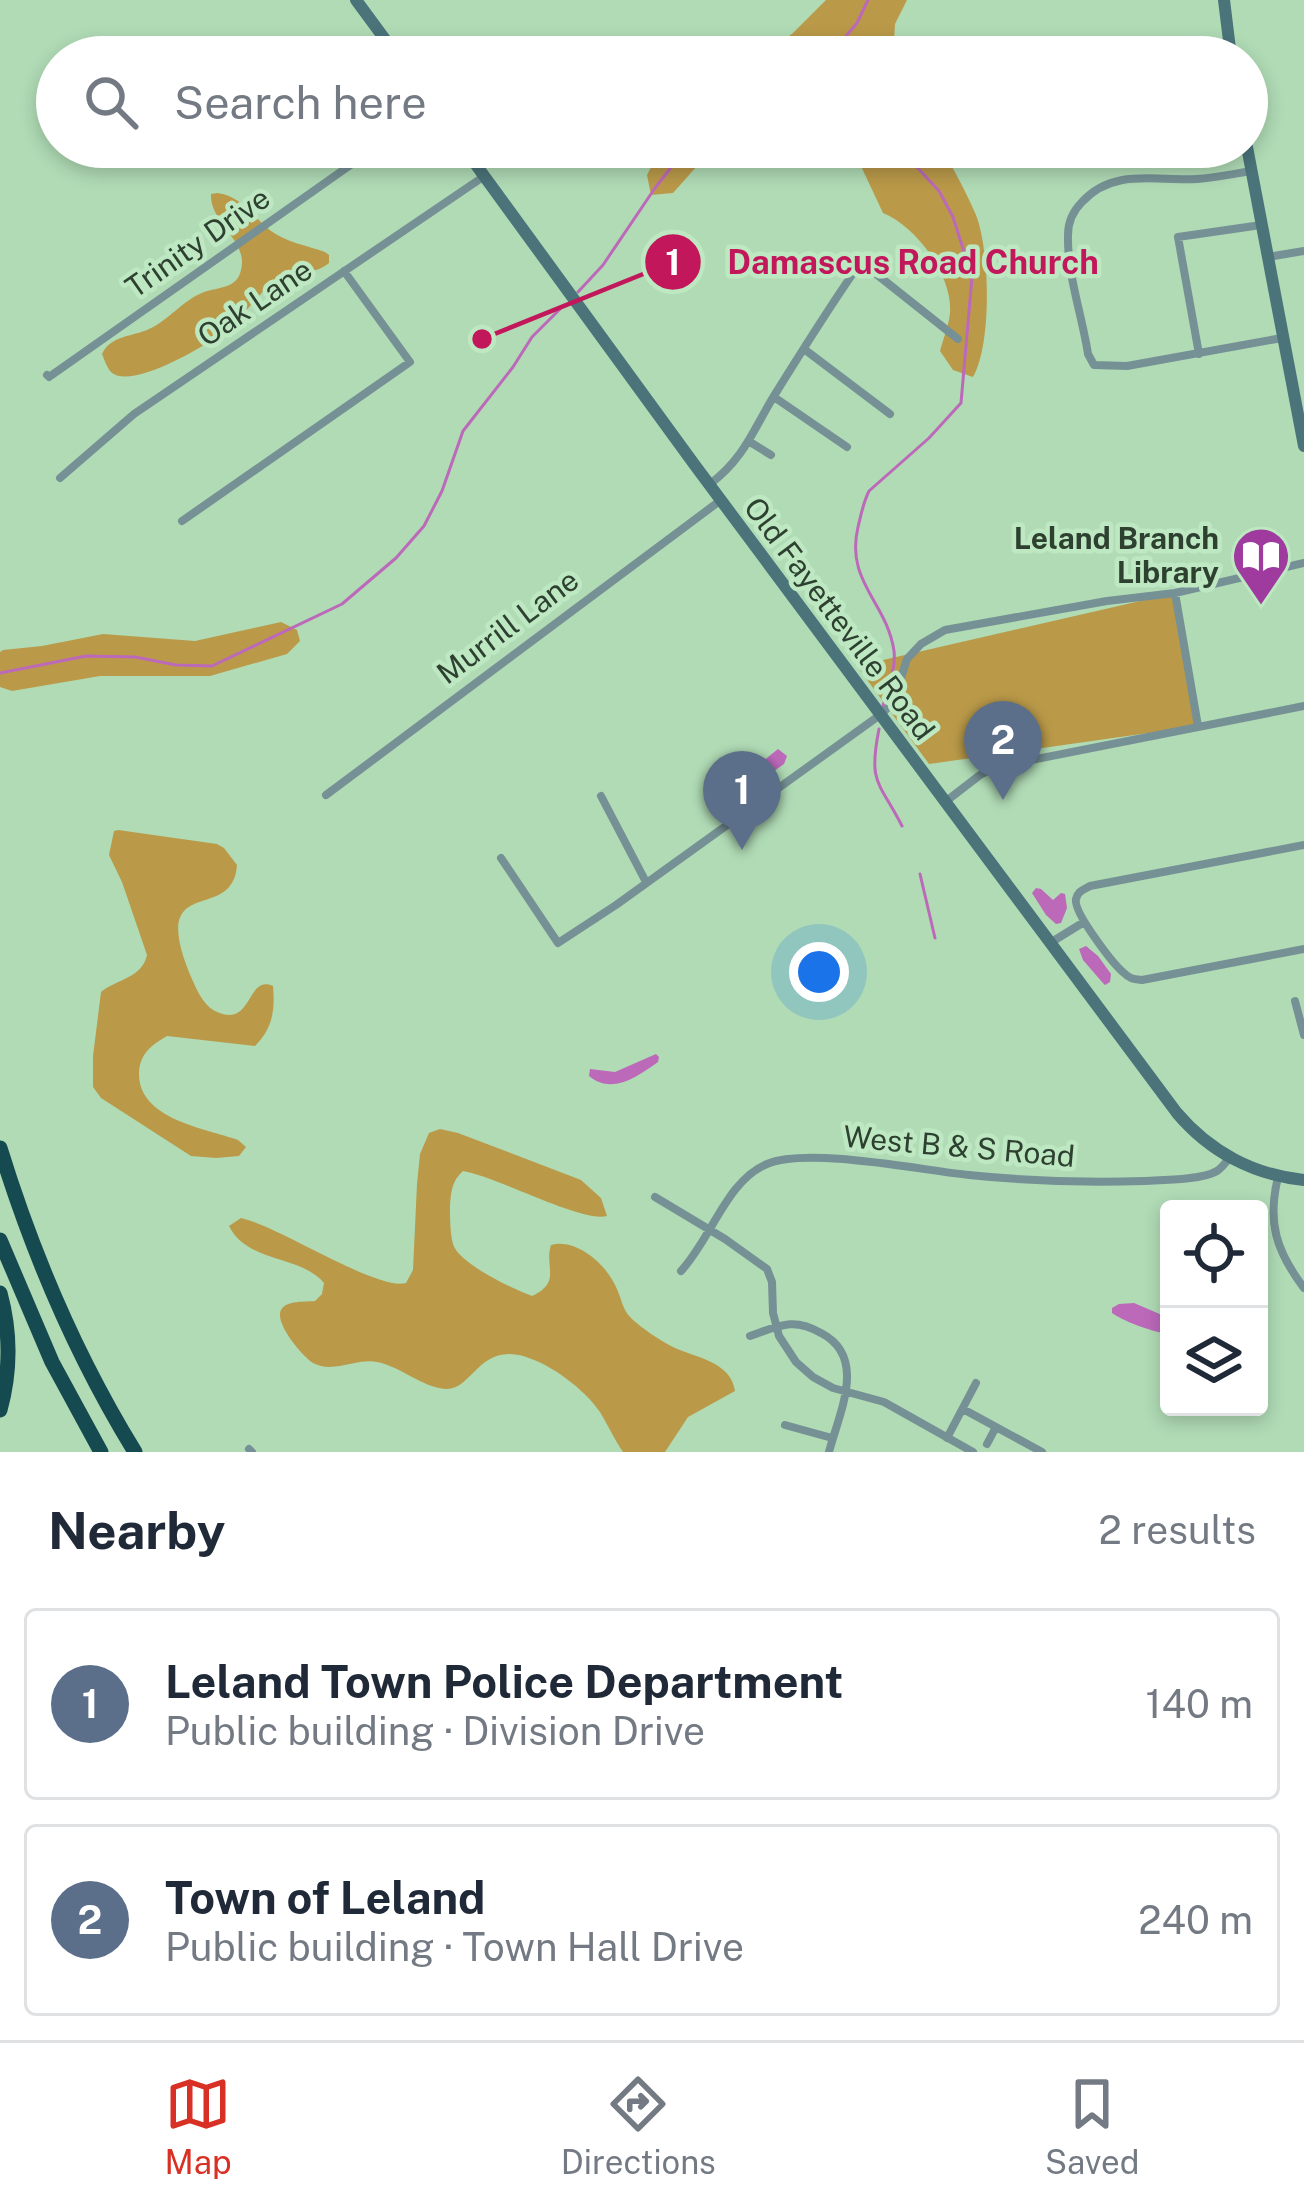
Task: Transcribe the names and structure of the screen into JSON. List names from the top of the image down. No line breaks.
{"streets":{"street":["Trinity Drive","Oak Lane","Old Fayetteville Road","Murrill Lane","West B & S Road"]},"crossings":[["Oak Lane","Old Fayetteville Road"],["Old Fayetteville Road","Murrill Lane"],["Old Fayetteville Road","West B & S Road"]],"places":{"other":["Damascus Road Church"],"library":["Leland Branch Library"]},"page":{"search":"Search here","pins":["2","1"],"heading":["Nearby","2 results"],"list":[{"mark":"1","name":"Leland Town Police Department","note":"Public building · Division Drive","value":"140 m"},{"mark":"2","name":"Town of Leland","note":"Public building · Town Hall Drive","value":"240 m"}],"nav":["Map","Directions","Saved"]}}
